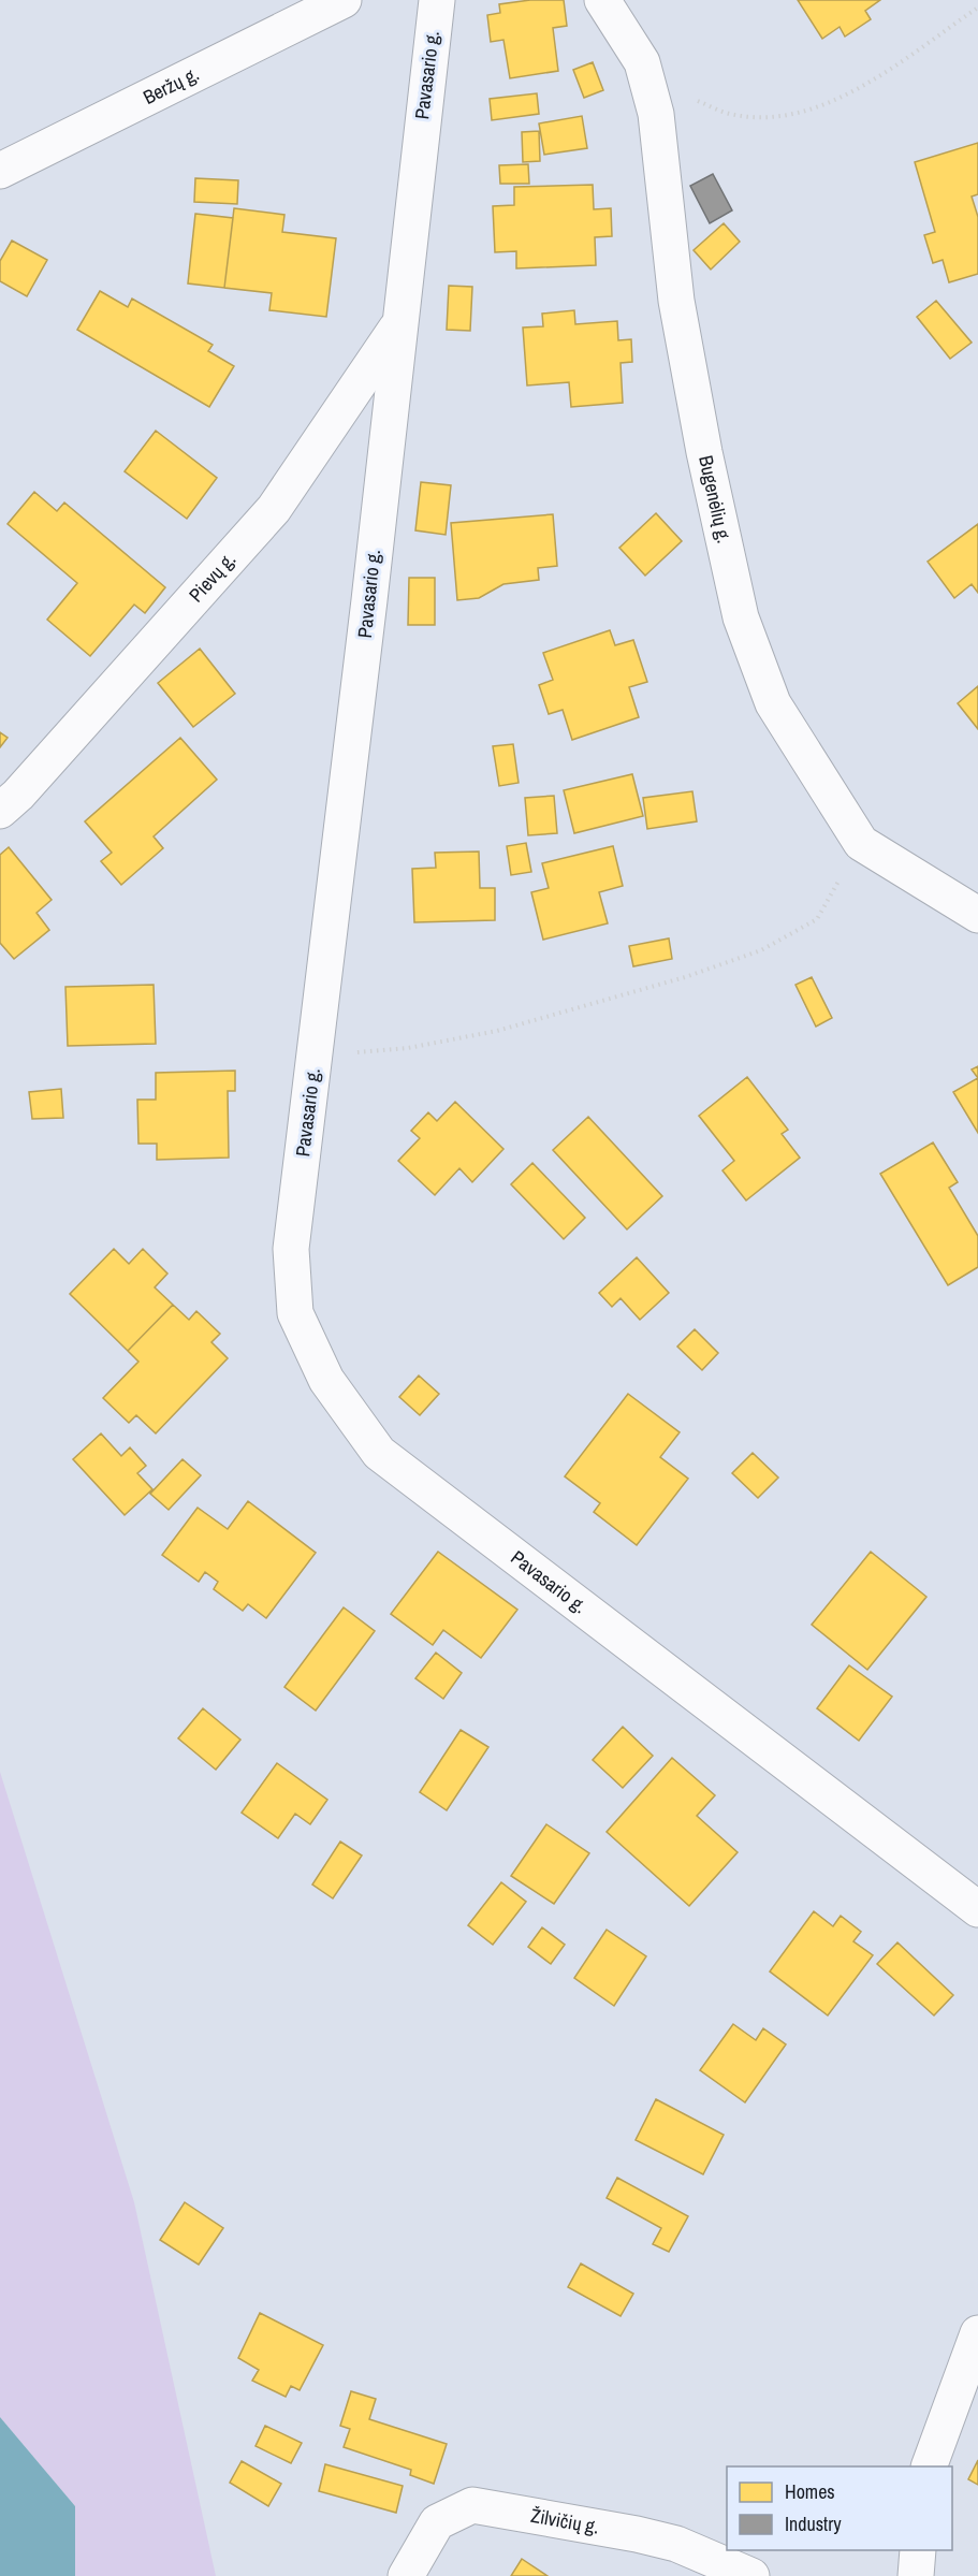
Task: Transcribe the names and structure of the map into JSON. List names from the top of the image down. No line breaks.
{"streets":{"street":["Pavasario g.","Beržų g.","Bugenėlių g.","Pievų g.","Žilvičių g."]},"crossings":[["Pavasario g.","Pievų g."]],"legend":["Homes","Industry"]}
